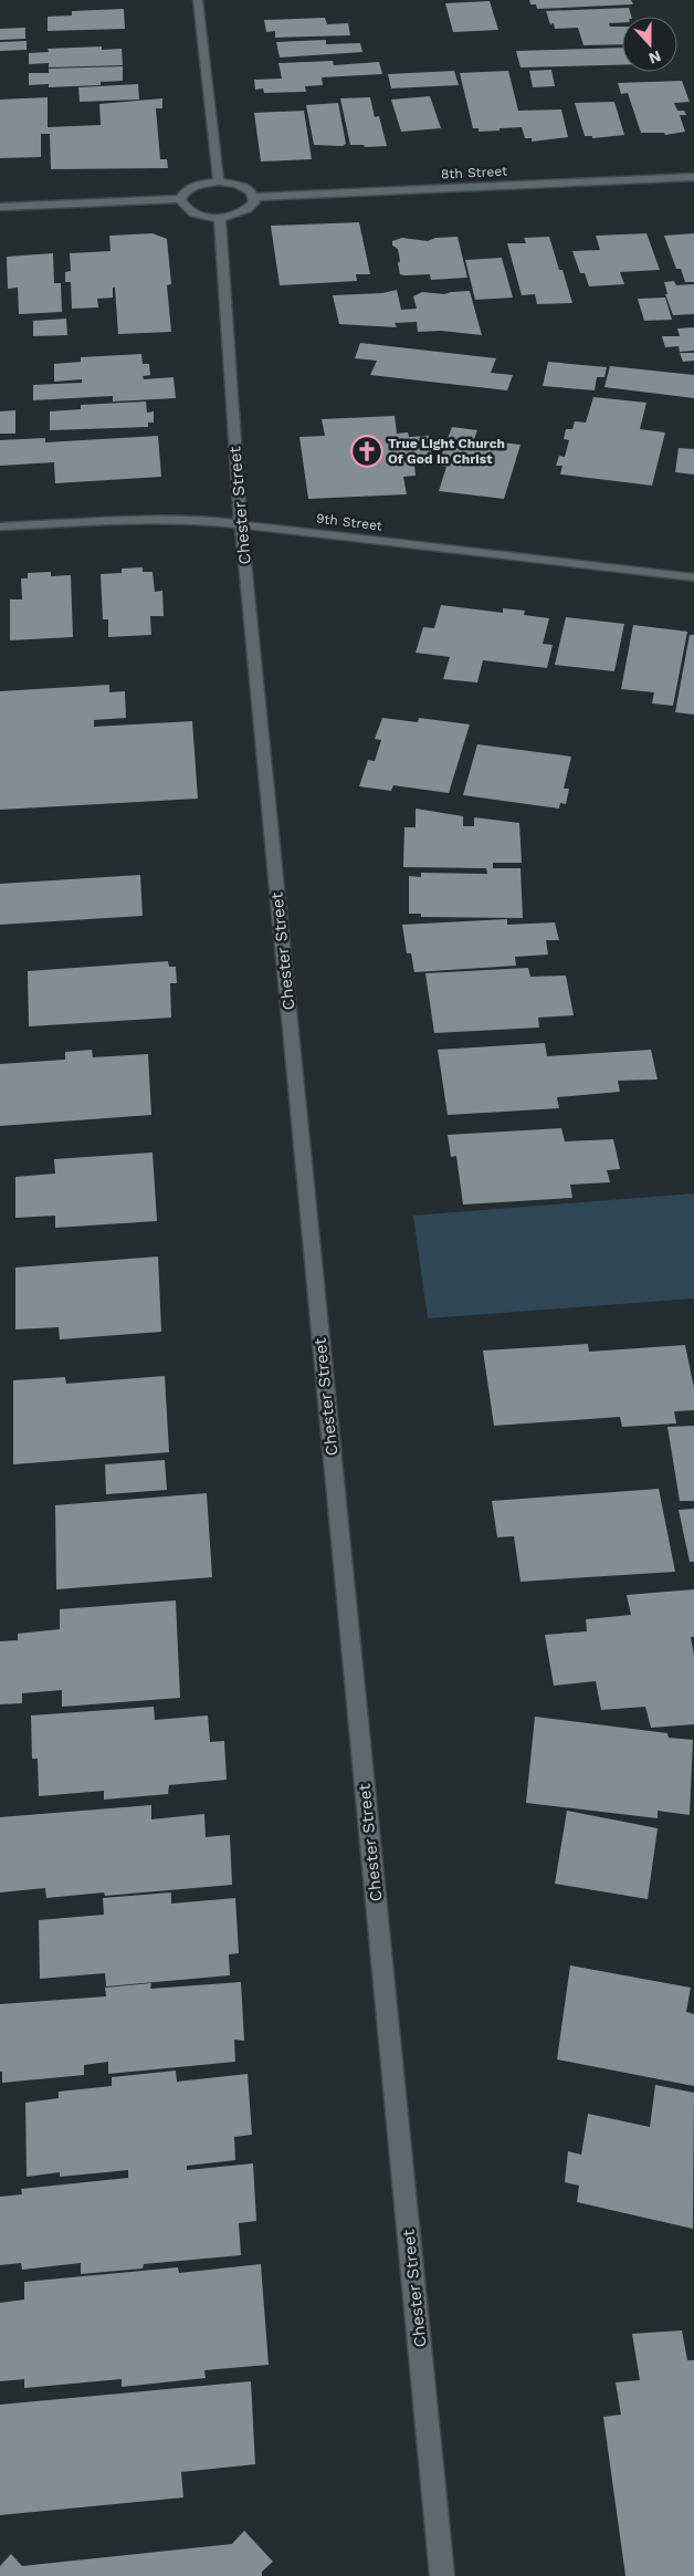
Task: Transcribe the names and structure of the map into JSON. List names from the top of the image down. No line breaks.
{"streets":{"street":["8th Street","Chester Street","9th Street"]},"crossings":[["Chester Street","9th Street"]],"places":{"church":["True Light Church Of God In Christ"]},"north":"bottom"}
